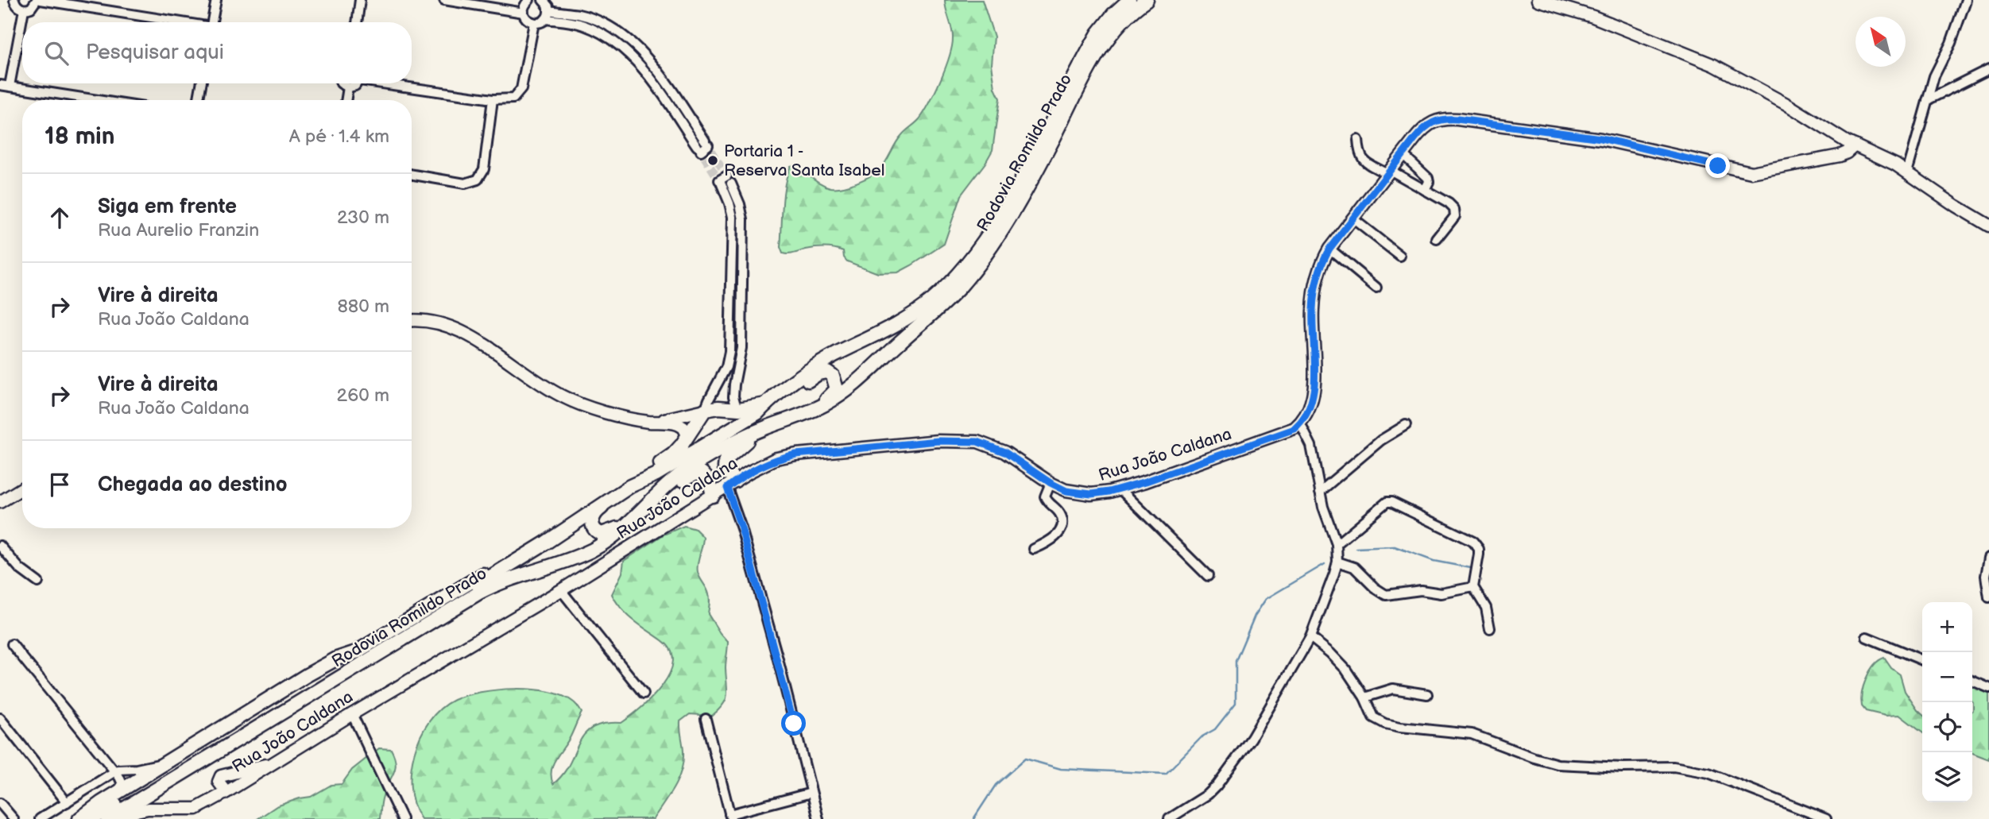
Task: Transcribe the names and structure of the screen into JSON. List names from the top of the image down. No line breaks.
{"streets":{"main road":["Rodovia Romildo Prado"],"street":["Rua João Caldana"]},"places":["Portaria 1 - Reserva Santa Isabel"],"north":"top left","page":{"search":"Pesquisar aqui","heading":["18 min","A pé · 1.4 km"],"list":[["Siga em frente","Rua Aurelio Franzin","230 m"],["Vire à direita","Rua João Caldana","880 m"],["Vire à direita","Rua João Caldana","260 m"],"Chegada ao destino"],"map_buttons":["+","−"]}}
